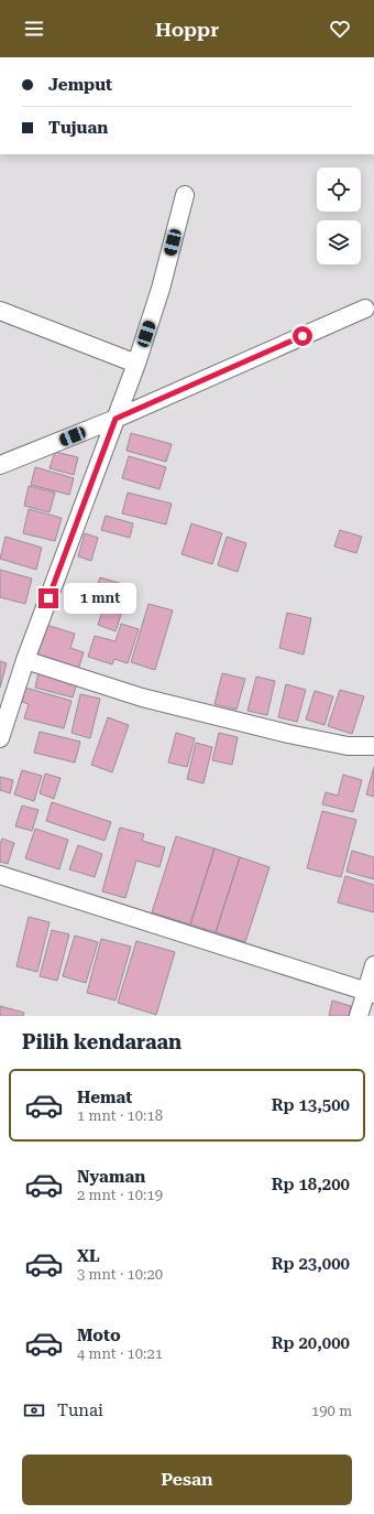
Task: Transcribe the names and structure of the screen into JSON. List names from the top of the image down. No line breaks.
{"page":{"header":"Hoppr","banner":["Jemput","Tujuan"],"bubble":"1 mnt","heading":"Pilih kendaraan","list":[{"name":"Hemat","note":"1 mnt · 10:18","value":"Rp 13,500"},{"name":"Nyaman","note":"2 mnt · 10:19","value":"Rp 18,200"},{"name":"XL","note":"3 mnt · 10:20","value":"Rp 23,000"},{"name":"Moto","note":"4 mnt · 10:21","value":"Rp 20,000"}],"pay":["Tunai","190 m"],"buttons":"Pesan"}}
